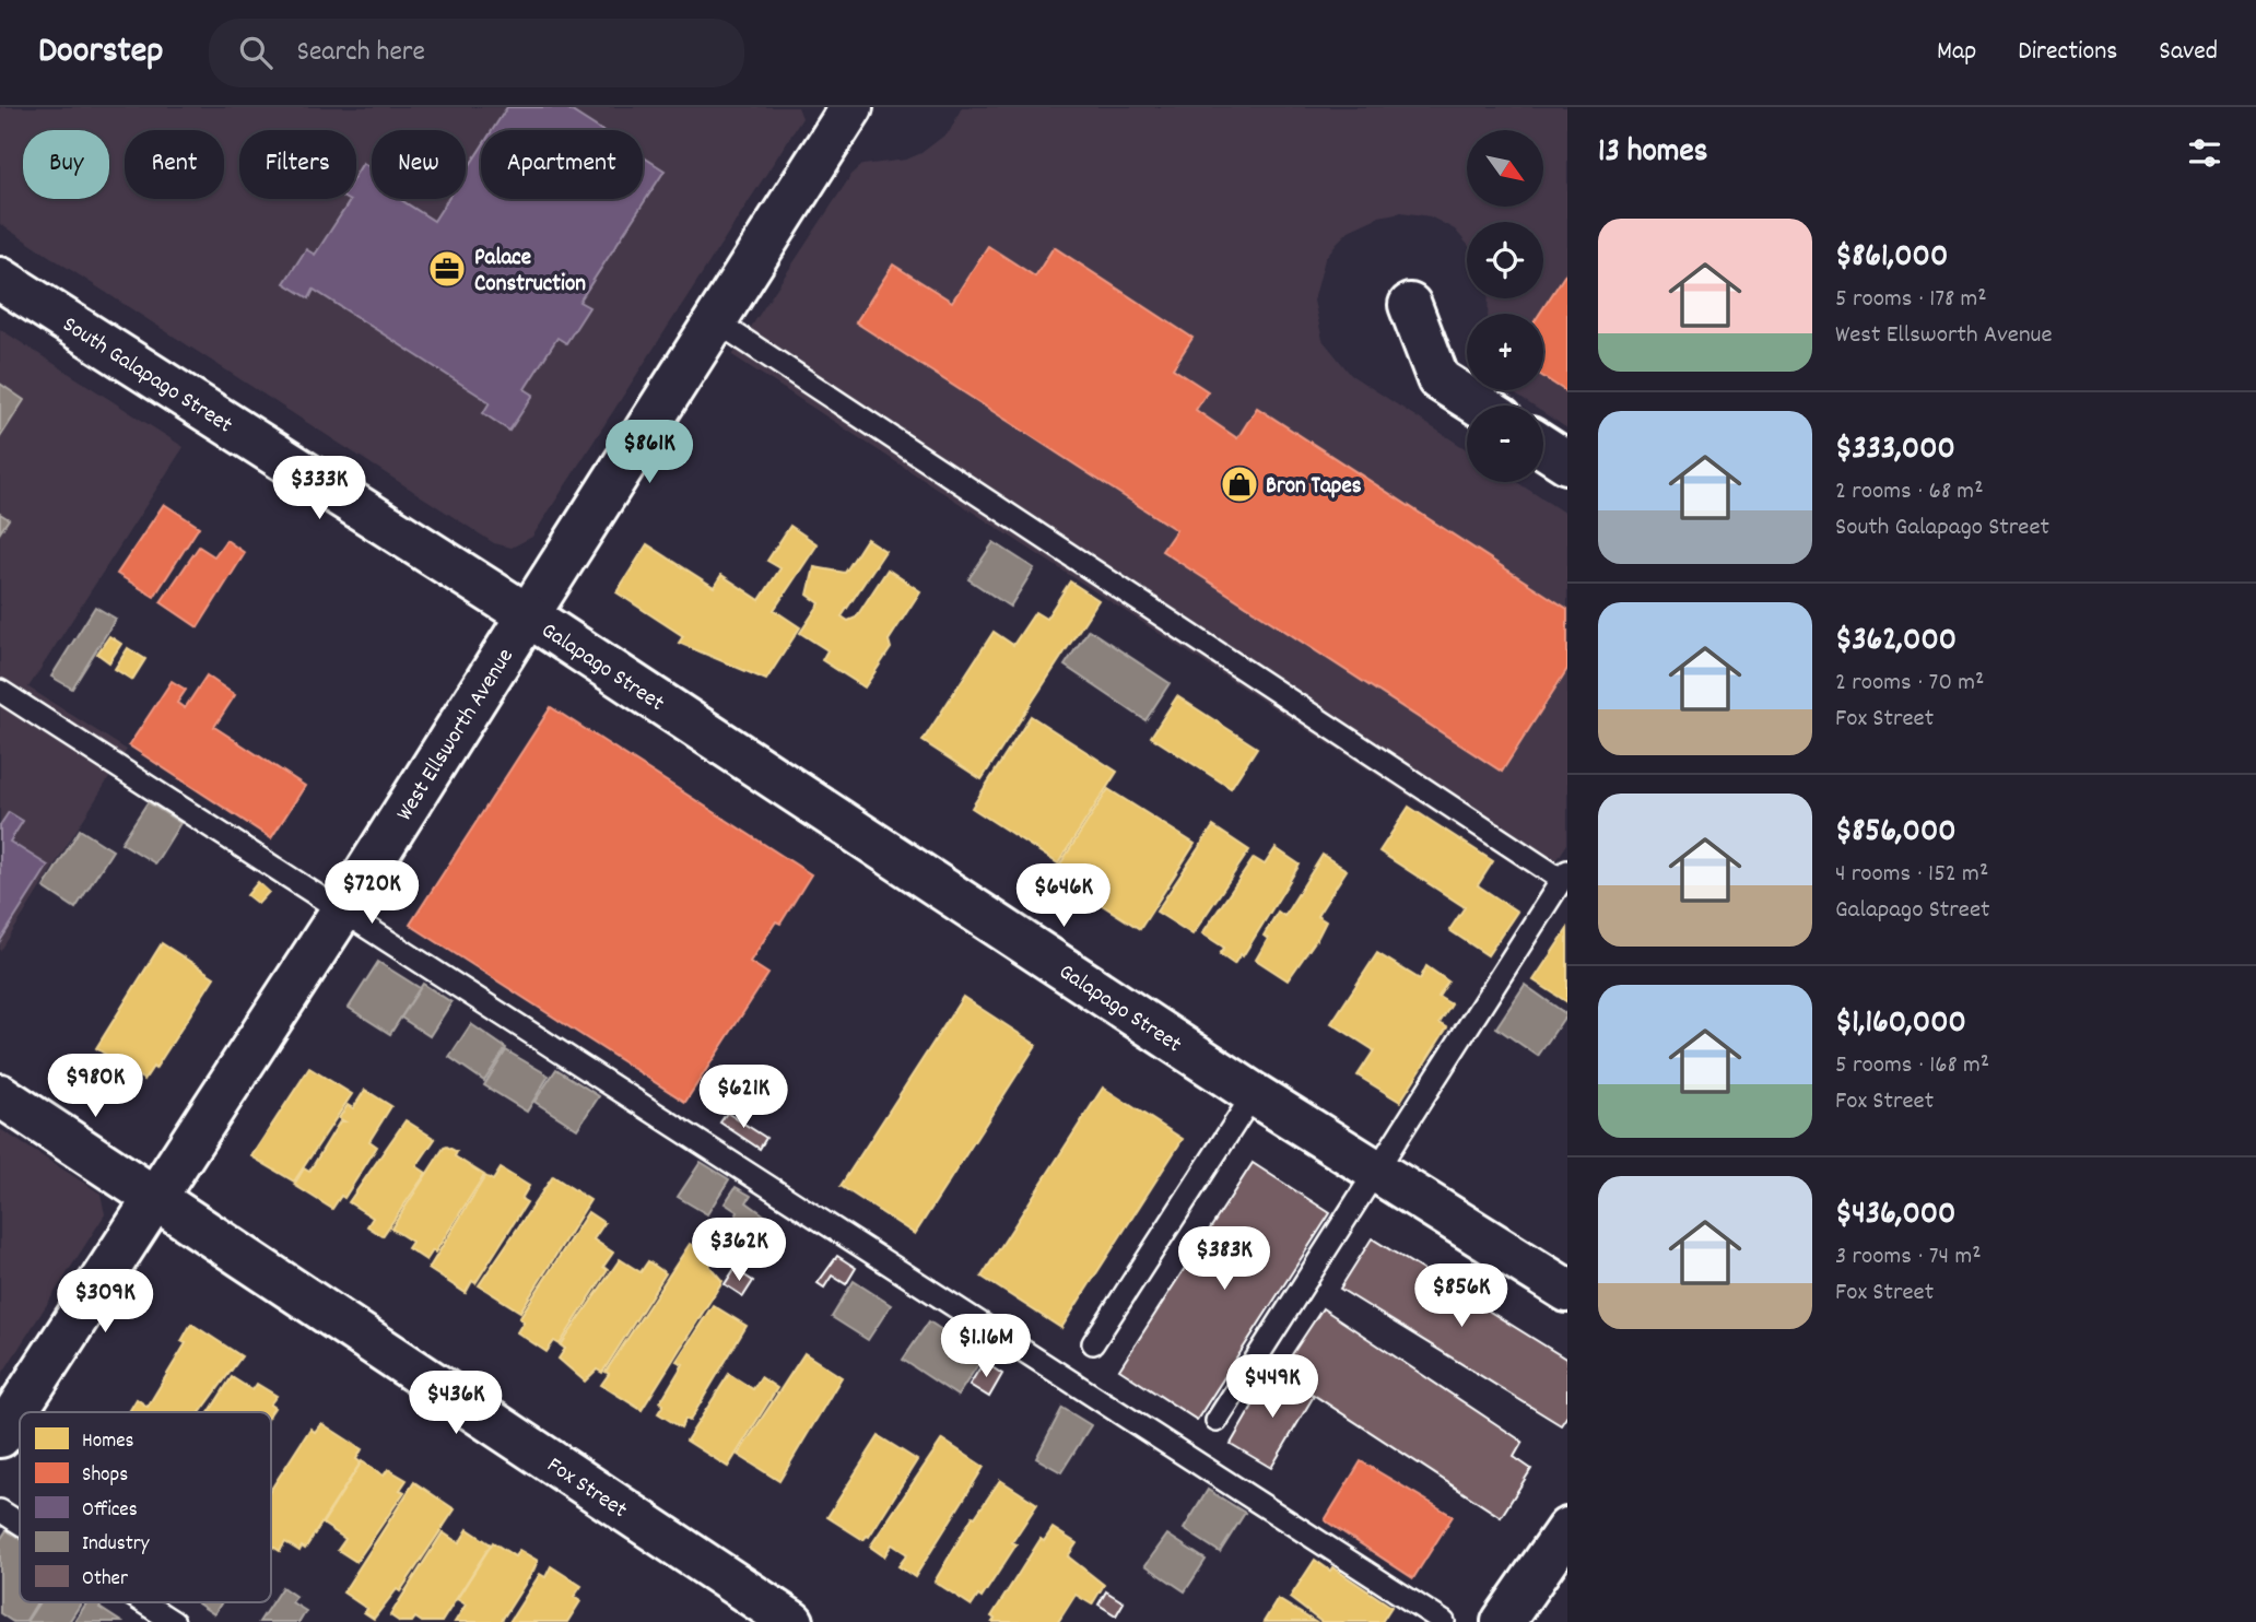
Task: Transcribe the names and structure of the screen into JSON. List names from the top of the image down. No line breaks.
{"streets":{"street":["South Galapago Street","Galapago Street","West Ellsworth Avenue","Fox Street"]},"crossings":[["South Galapago Street","Galapago Street"],["South Galapago Street","West Ellsworth Avenue"],["Galapago Street","West Ellsworth Avenue"],["West Ellsworth Avenue","Fox Street"]],"places":{"office":["Palace Construction"],"shop":["Bron Tapes"]},"legend":["Homes","Shops","Offices","Industry","Other"],"north":"bottom right","page":{"header":"Doorstep","search":"Search here","nav":["Map","Directions","Saved"],"heading":"13 homes","map_buttons":["+","−"],"chip":["Buy","Rent","Filters","New","Apartment"],"list":[{"name":"$861,000","note":"5 rooms · 178 m² · West Ellsworth Avenue"},{"name":"$333,000","note":"2 rooms · 68 m² · South Galapago Street"},{"name":"$362,000","note":"2 rooms · 70 m² · Fox Street"},{"name":"$856,000","note":"4 rooms · 152 m² · Galapago Street"},{"name":"$1,160,000","note":"5 rooms · 168 m² · Fox Street"},{"name":"$436,000","note":"3 rooms · 74 m² · Fox Street"}],"price":["$861K","$333K","$720K","$646K","$980K","$621K","$362K","$383K","$856K","$309K","$1.16M","$449K","$436K"]}}
